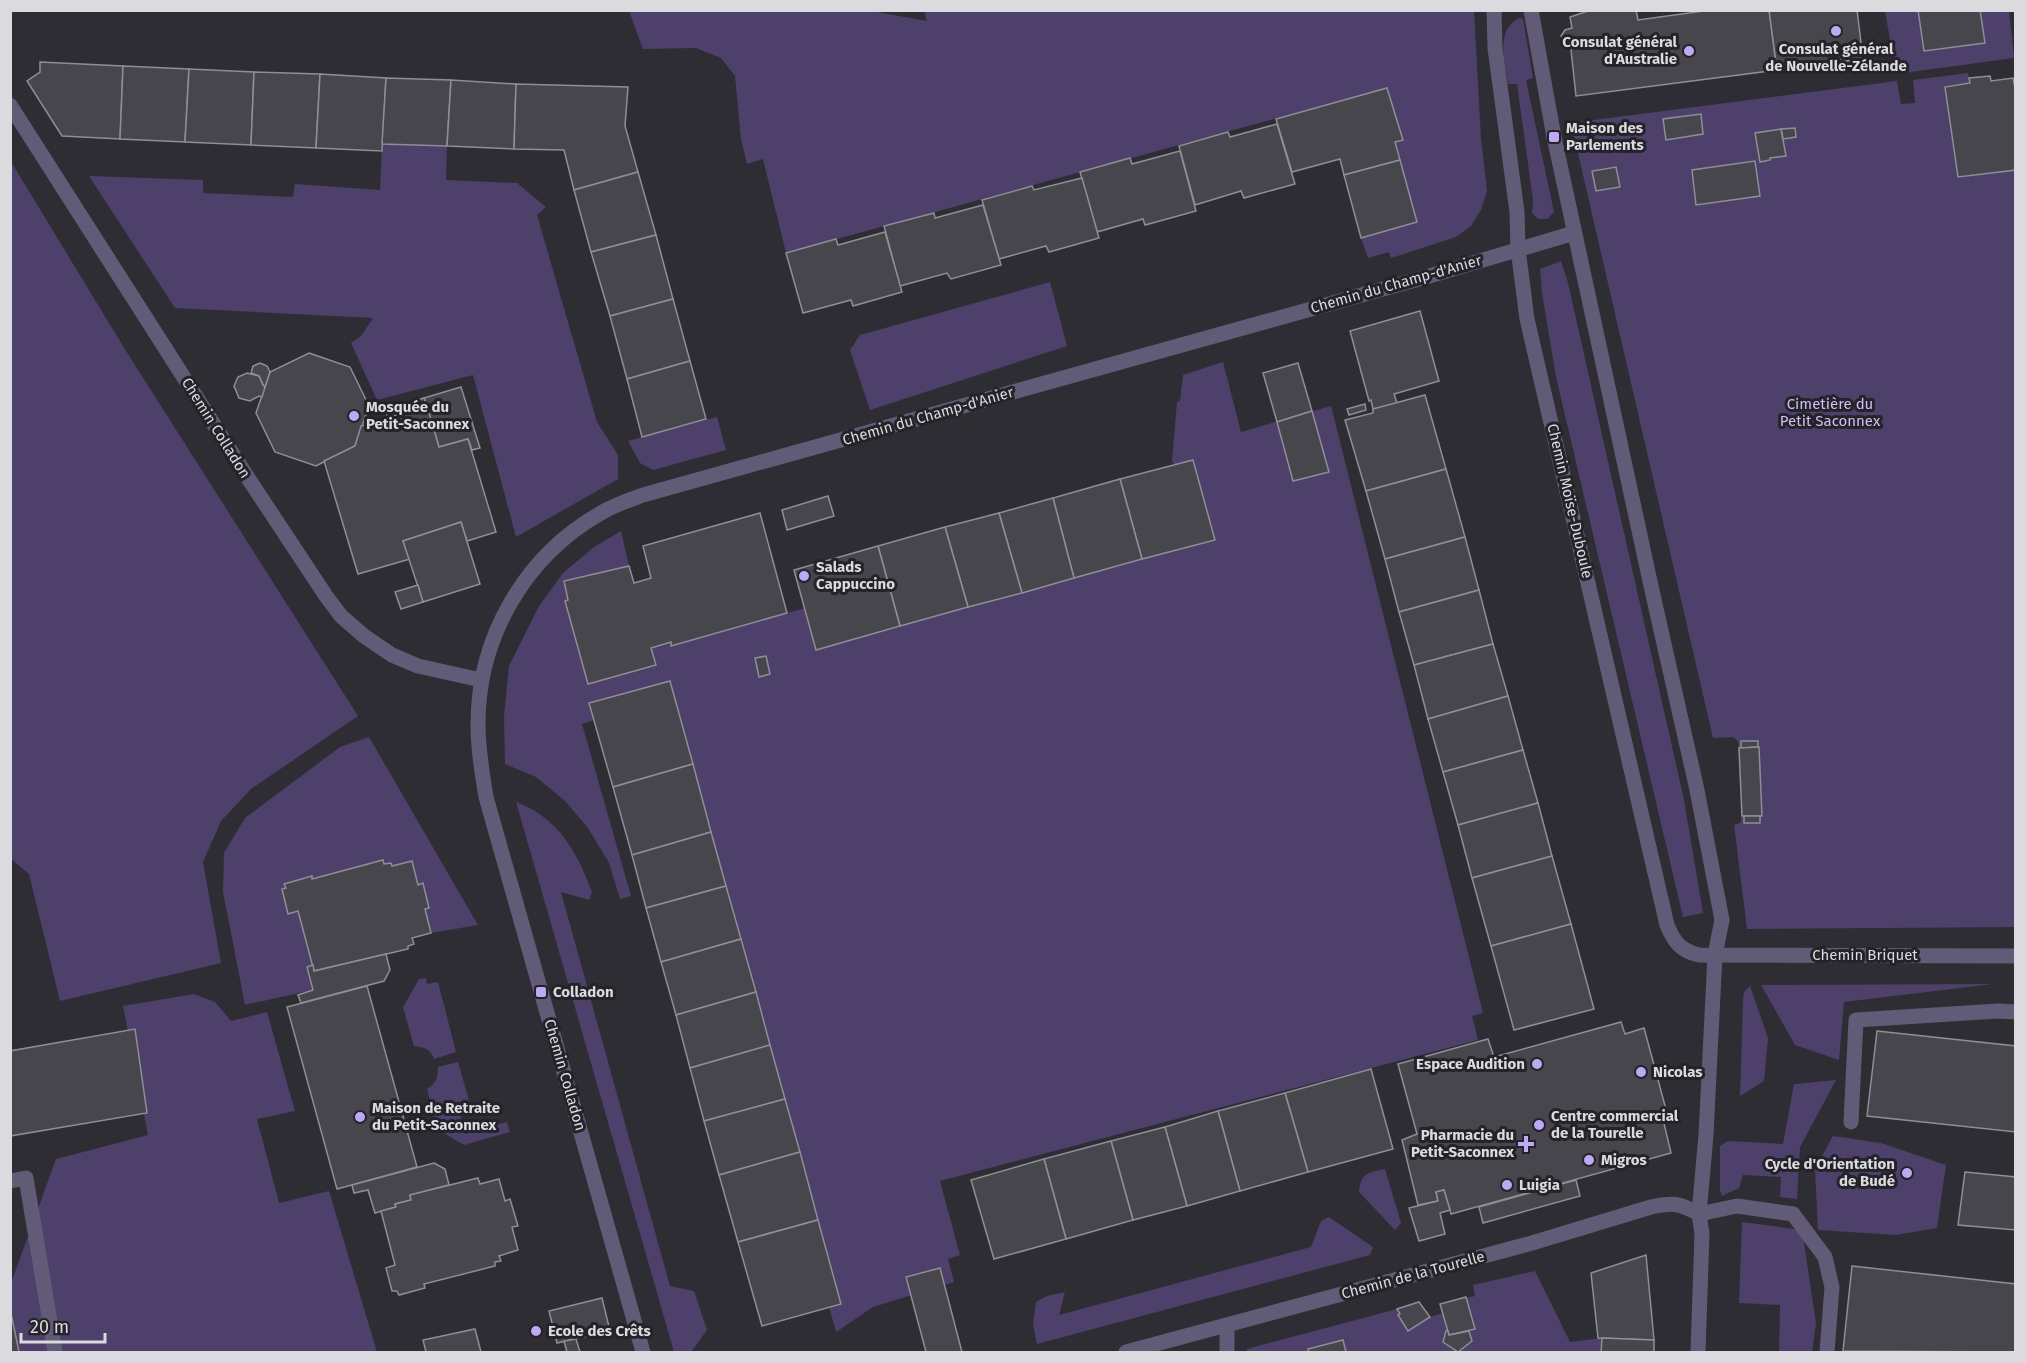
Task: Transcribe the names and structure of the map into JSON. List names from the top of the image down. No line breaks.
{"streets":{"street":["Chemin du Champ-d'Anier","Chemin Colladon","Chemin Moïse-Duboule","Chemin Briquet","Chemin de la Tourelle"]},"crossings":[["Chemin du Champ-d'Anier","Chemin Colladon"],["Chemin du Champ-d'Anier","Chemin Moïse-Duboule"],["Chemin Moïse-Duboule","Chemin Briquet"]],"parks":["Cimetière du Petit Saconnex"],"places":{"other":["Consulat général de Nouvelle-Zélande","Consulat général d'Australie","Mosquée du Petit-Saconnex","Salads Cappuccino","Espace Audition","Nicolas","Maison de Retraite du Petit-Saconnex","Centre commercial de la Tourelle","Migros","Cycle d'Orientation de Budé","Luigia","Ecole des Crêts"],"transit":["Maison des Parlements","Colladon"],"health":["Pharmacie du Petit-Saconnex"]},"scale_bar":"20 m"}
